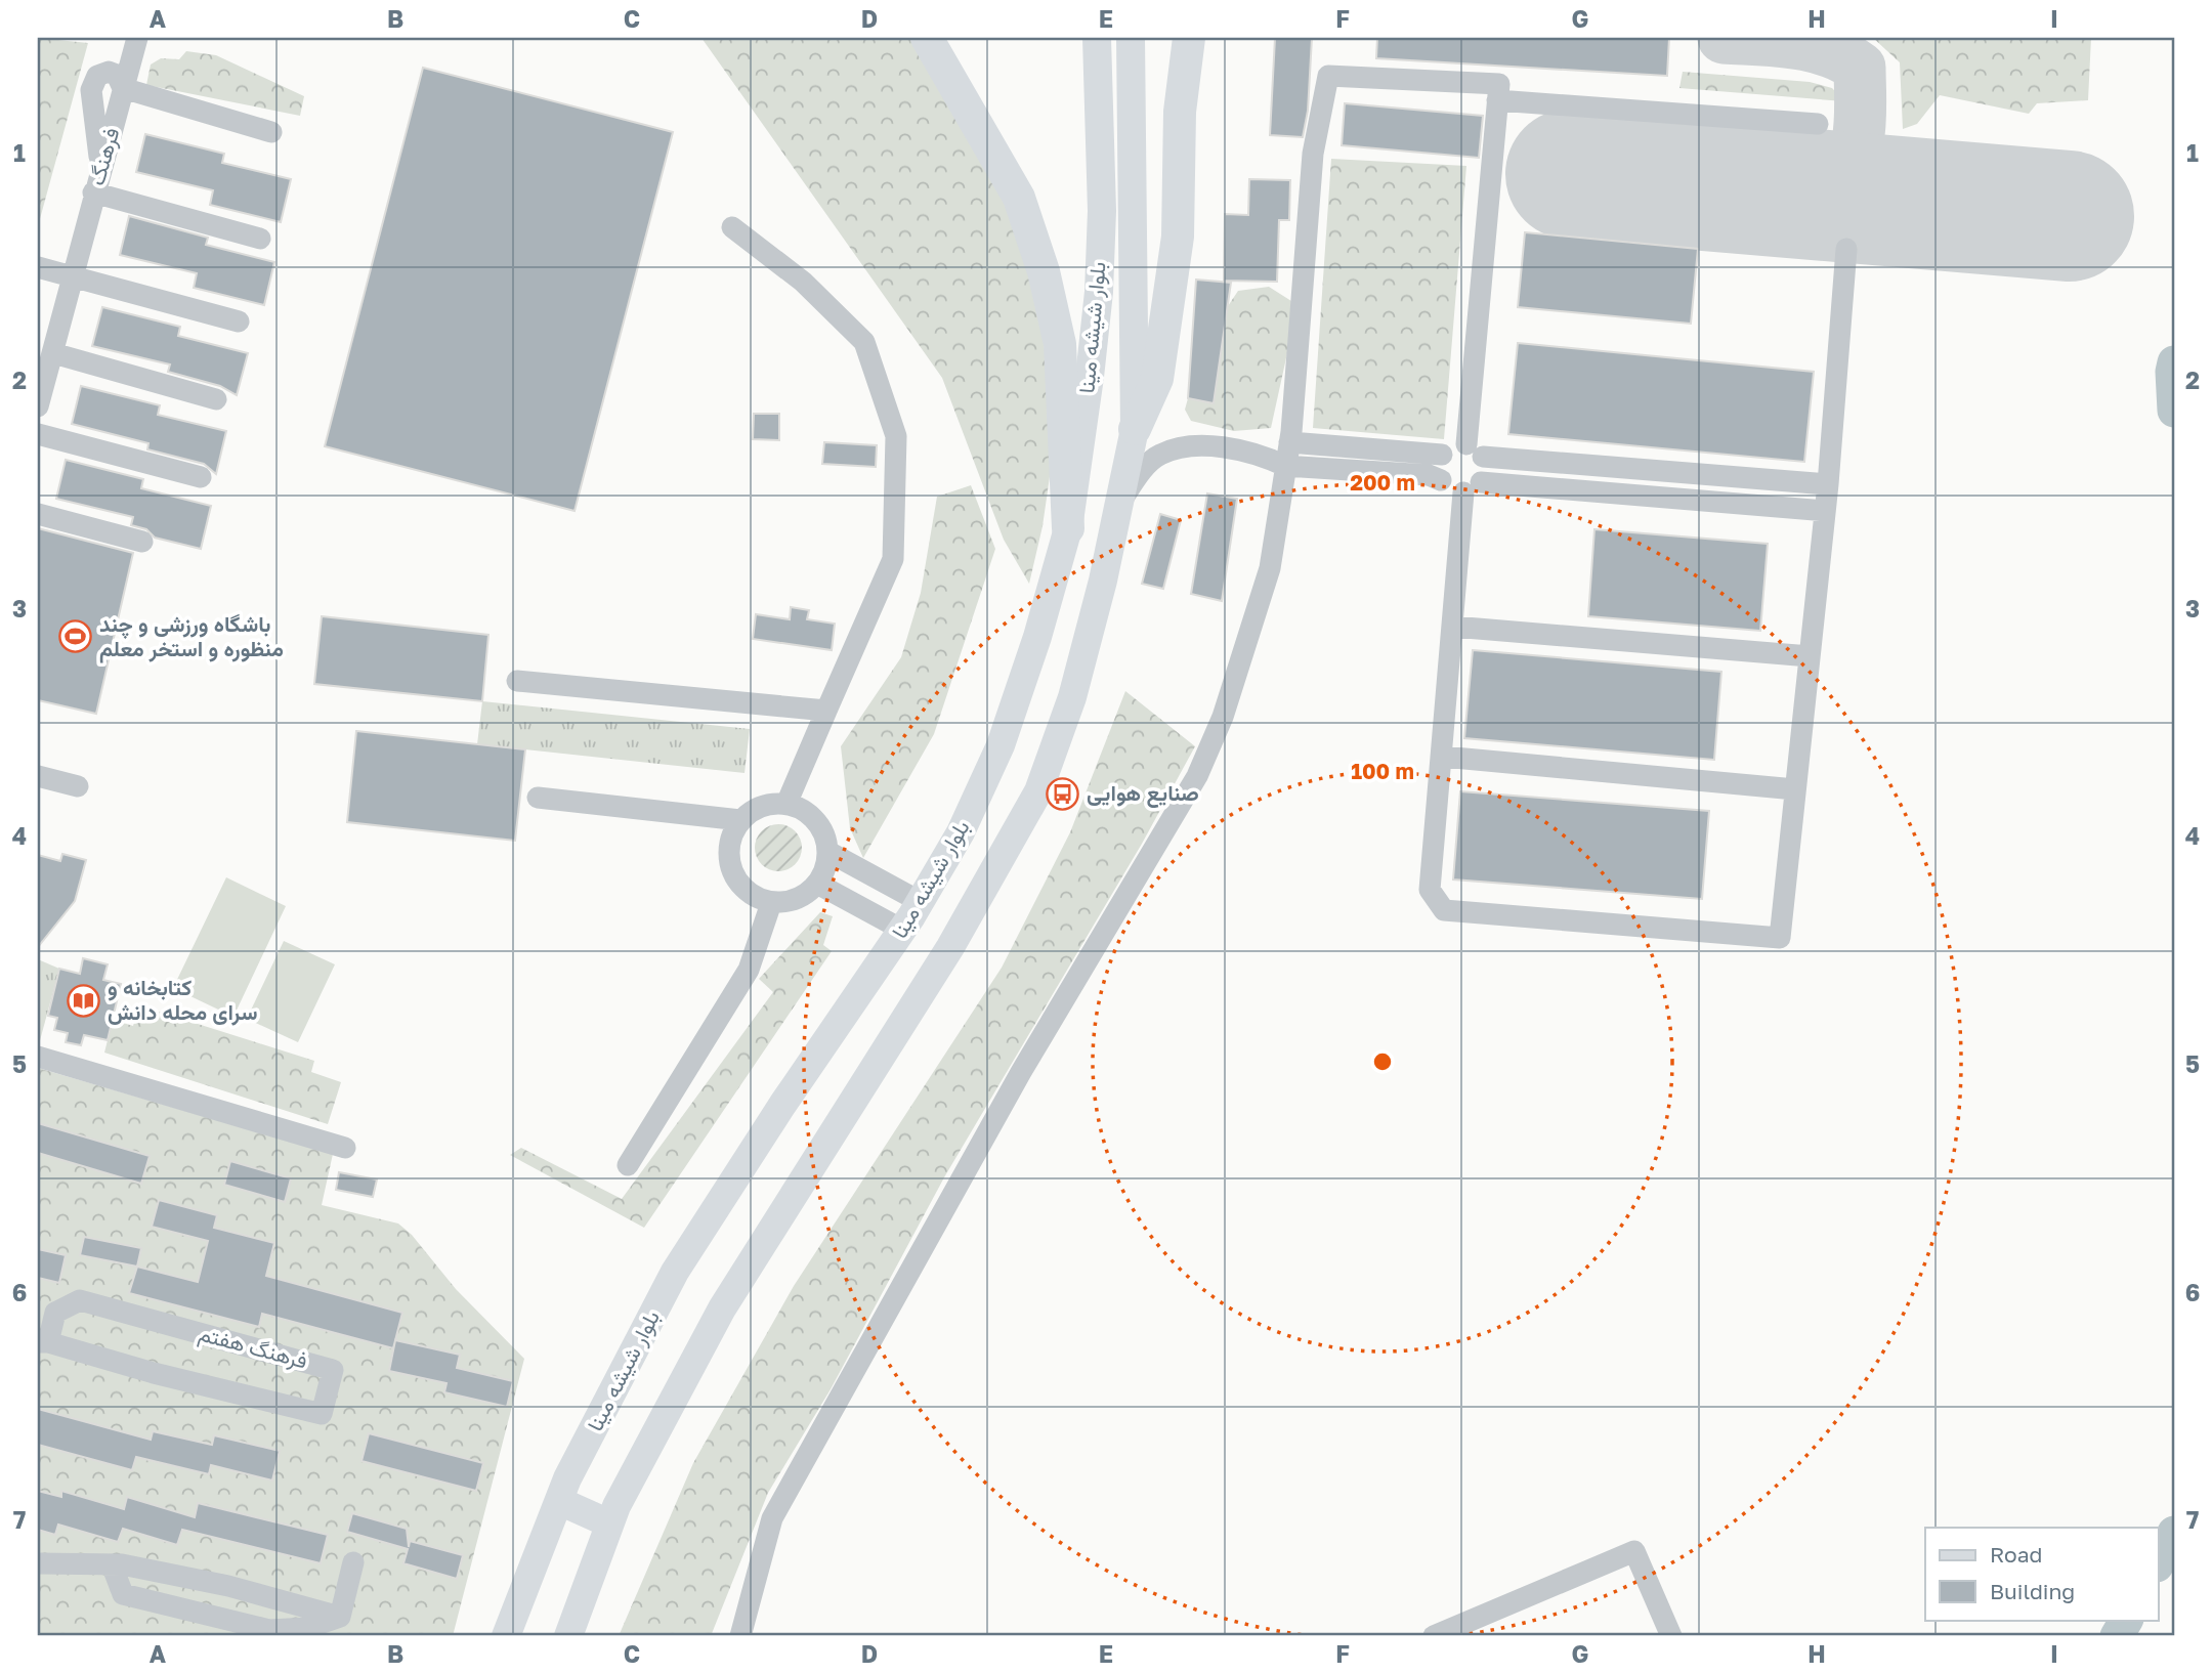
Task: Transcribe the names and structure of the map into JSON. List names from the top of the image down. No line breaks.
{"streets":{"main road":["بلوار شیشه مینا"],"street":["فرهنگ","فرهنگ هفتم"]},"places":{"sports":["باشگاه ورزشی و چند منظوره و استخر معلم"],"bus stop":["صنایع هوایی"],"library":["کتابخانه و سرای محله دانش"]},"legend":["Road","Building"],"grid":{"columns":["A","B","C","D","E","F","G","H","I"],"rows":["1","2","3","4","5","6","7"]},"rings":["200 m","100 m"]}
